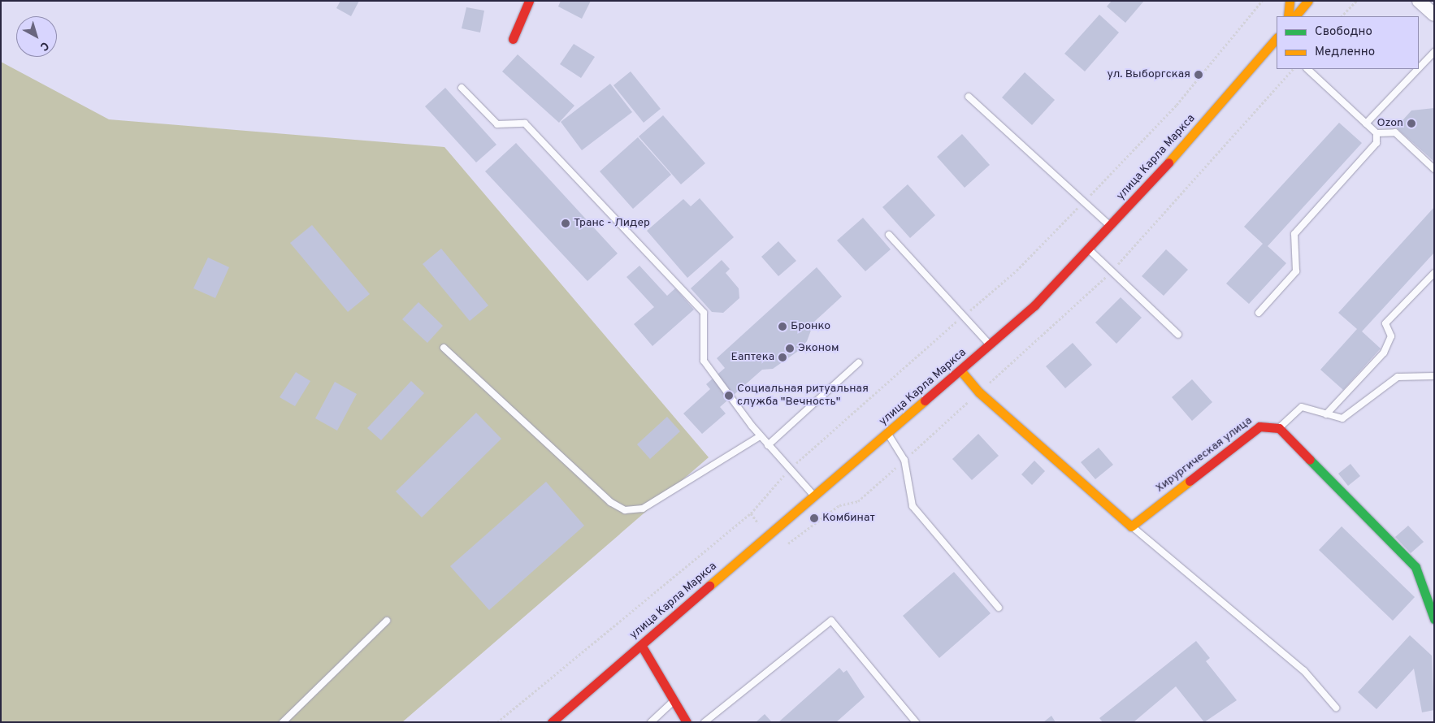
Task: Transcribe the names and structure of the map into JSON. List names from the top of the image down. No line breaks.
{"streets":{"main road":["улица Карла Маркса","Хирургическая улица"]},"places":["ул. Выборгская","Ozon","Транс - Лидер","Бронко","Эконом","Еаптека","Социальная ритуальная служба \"Вечность\"","Комбинат"],"legend":["Свободно","Медленно"],"north":"bottom right"}
